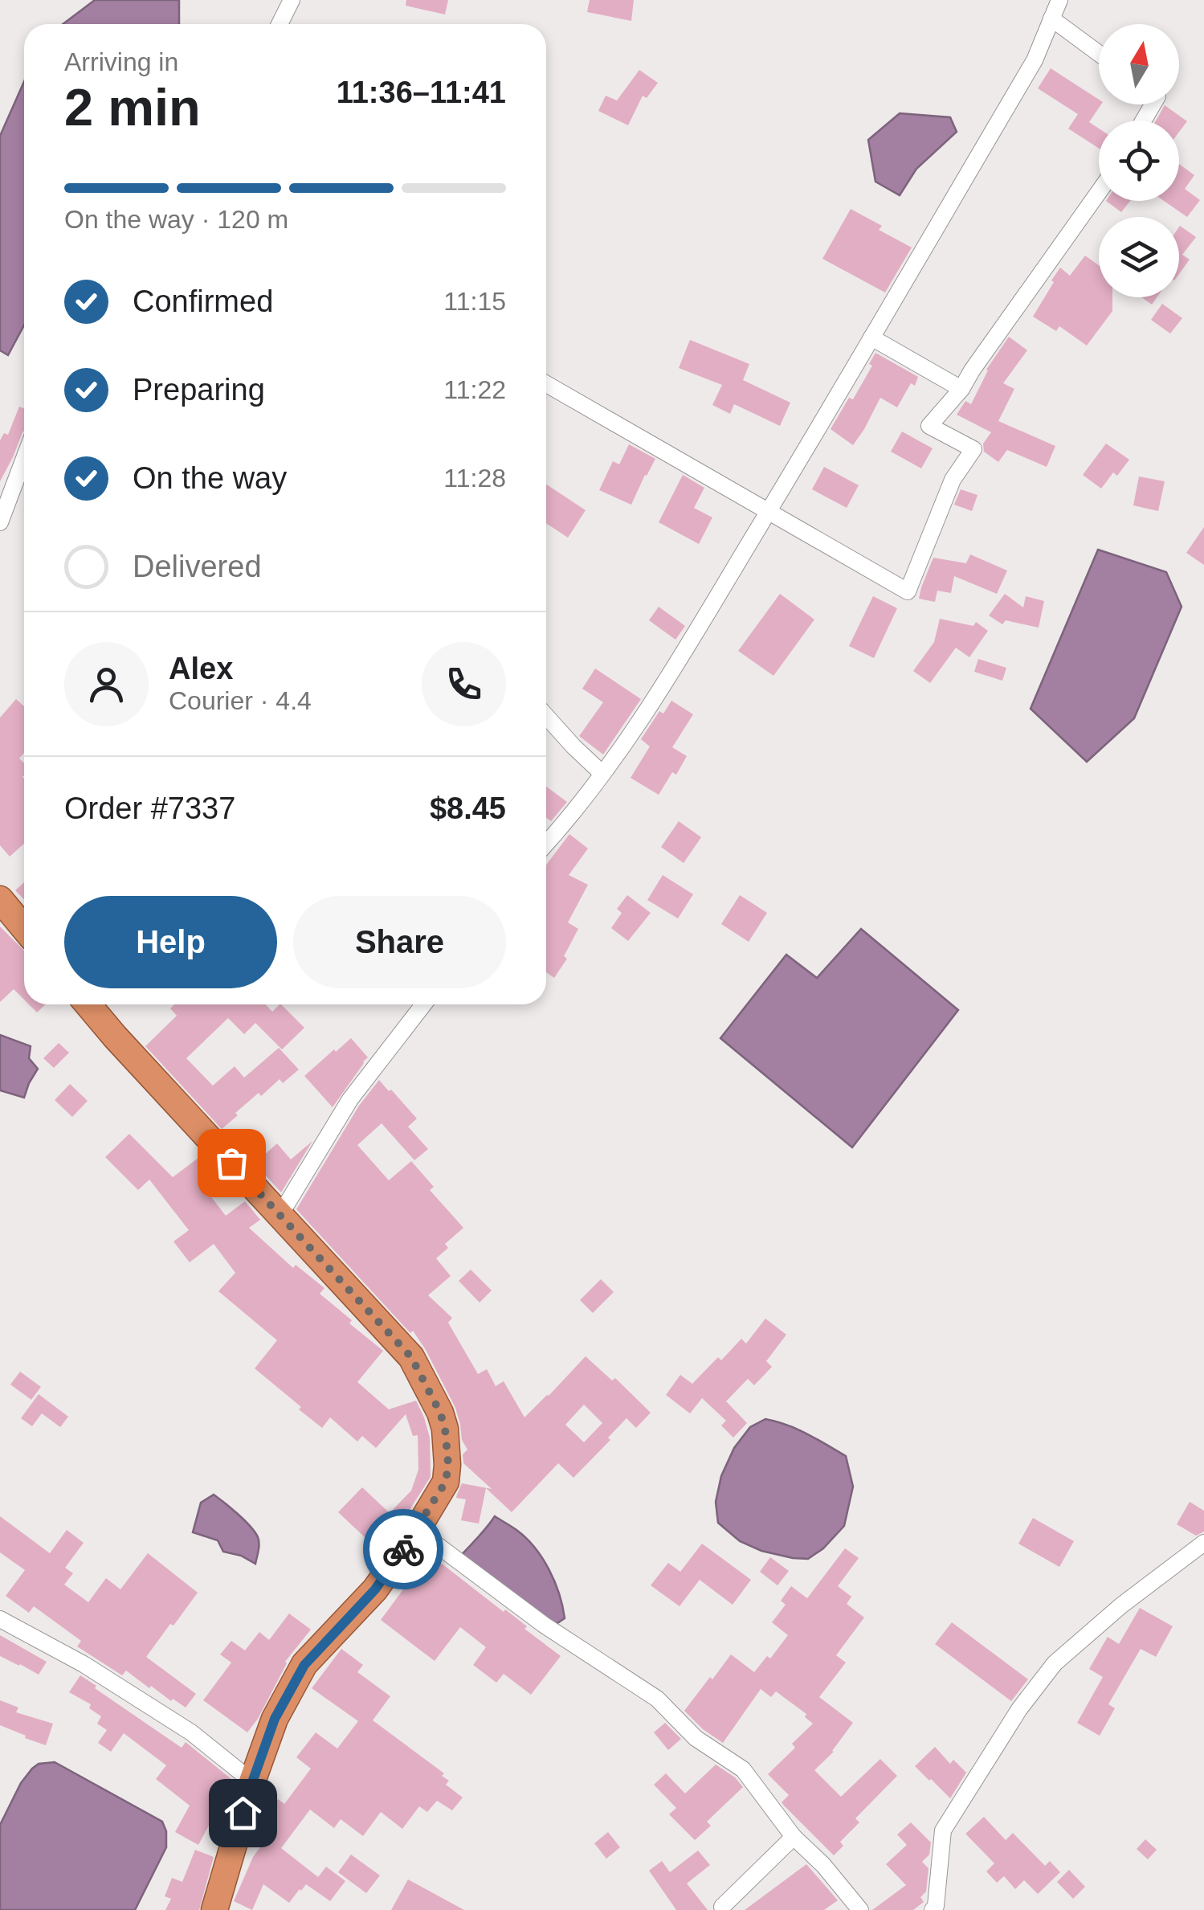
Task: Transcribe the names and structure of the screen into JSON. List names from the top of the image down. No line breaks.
{"north":"top","page":{"heading":["2 min","Arriving in","11:36–11:41"],"panel":["Alex","Courier · 4.4","Order #7337","$8.45"],"bar":"On the way · 120 m","list":[["Confirmed","11:15"],["Preparing","11:22"],["On the way","11:28"],"Delivered"],"buttons":["Help","Share"]}}
